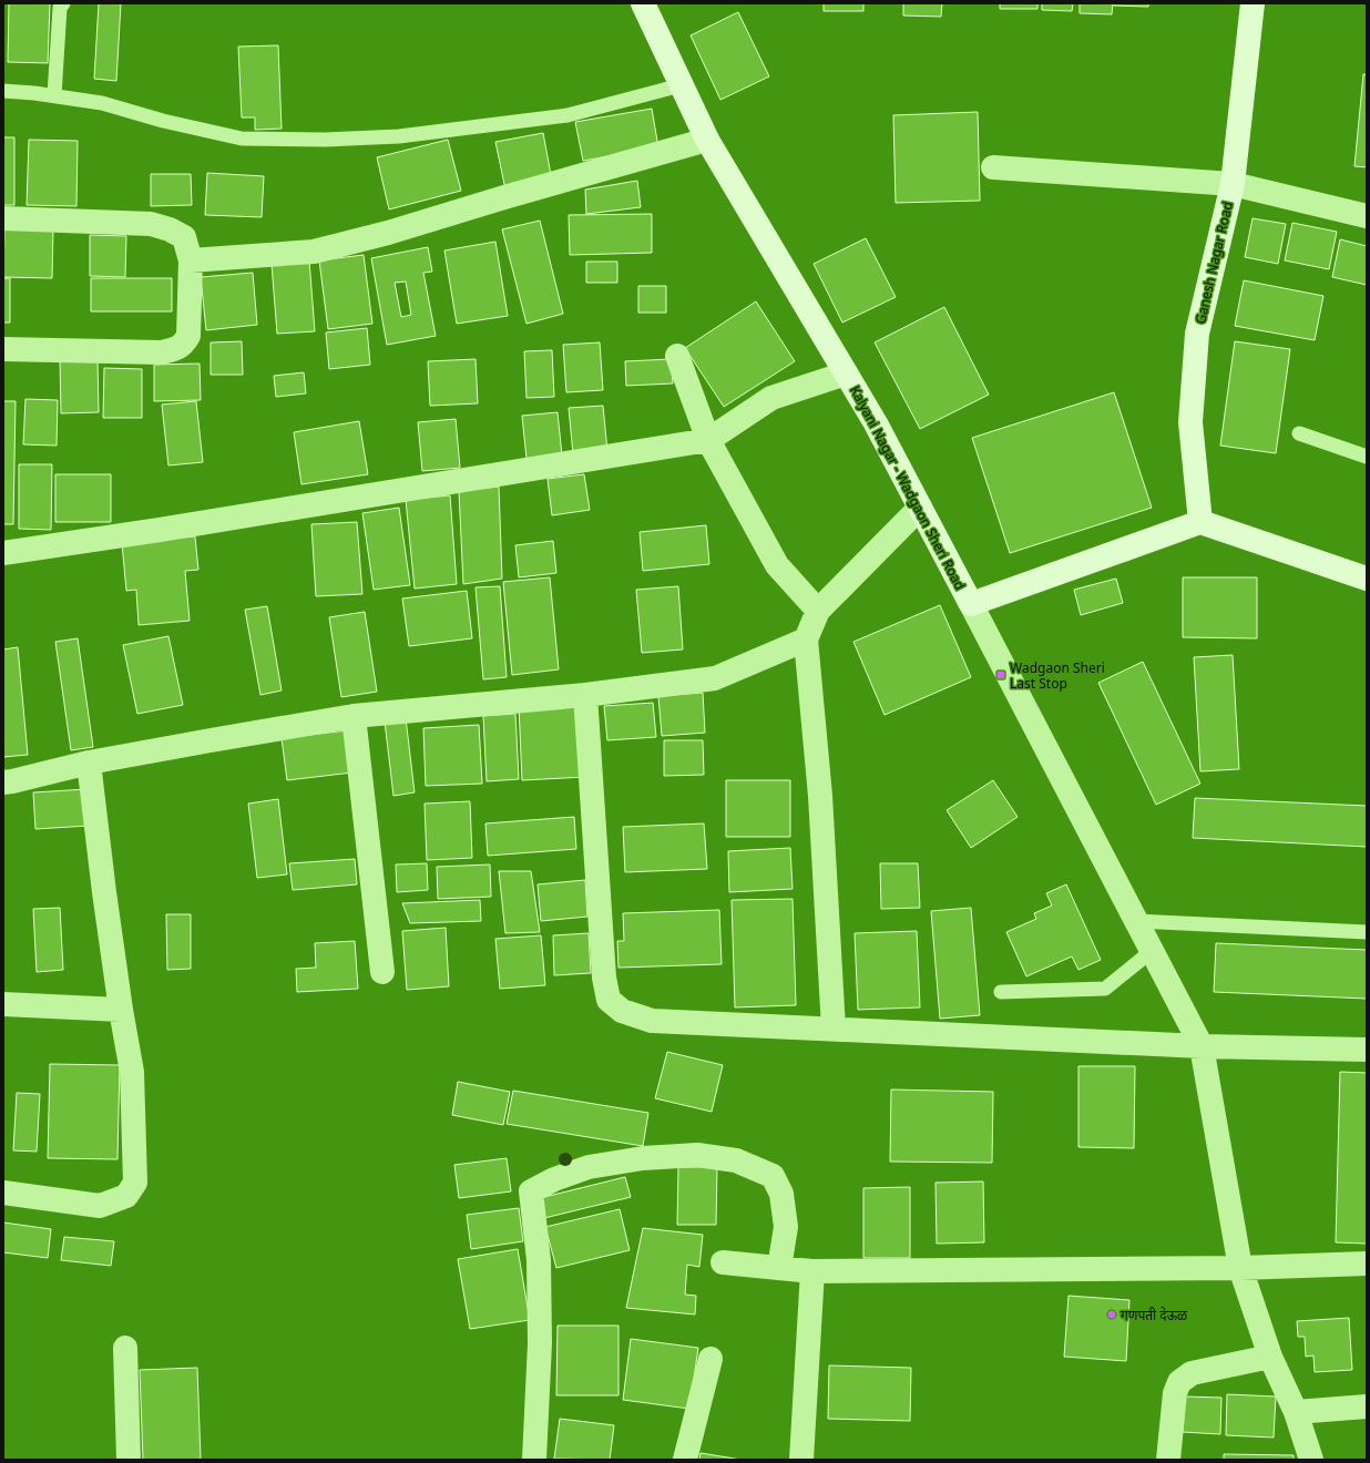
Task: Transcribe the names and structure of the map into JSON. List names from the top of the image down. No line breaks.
{"streets":{"street":["Ganesh Nagar Road","Kalyani Nagar - Wadgaon Sheri Road"]},"crossings":[["Ganesh Nagar Road","Kalyani Nagar - Wadgaon Sheri Road"]],"places":{"transit":["Wadgaon Sheri Last Stop"],"other":["गणपती देऊळ"]}}
